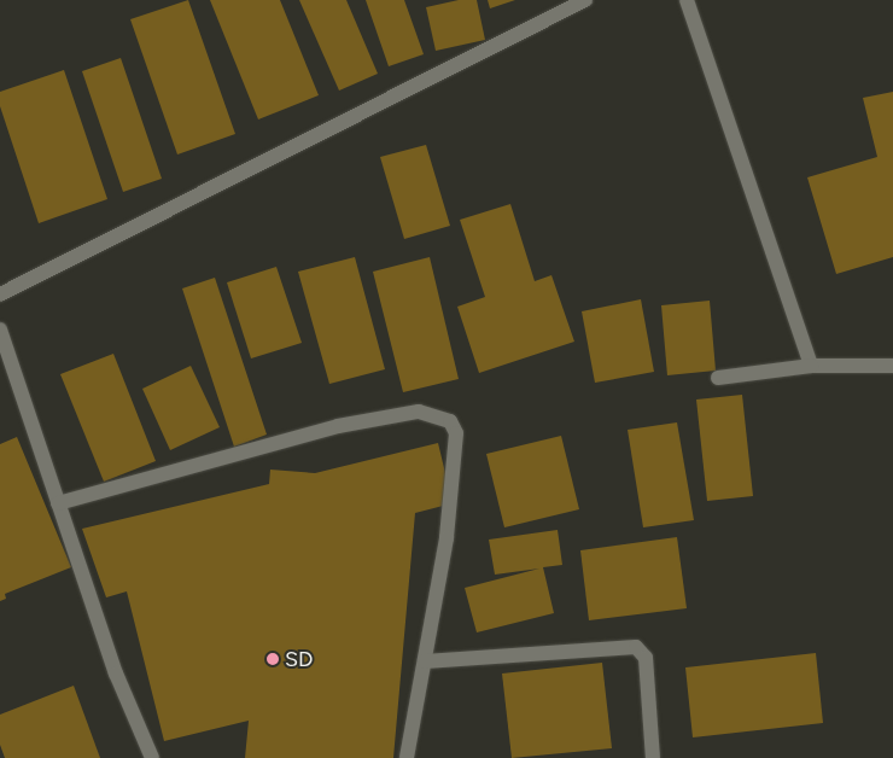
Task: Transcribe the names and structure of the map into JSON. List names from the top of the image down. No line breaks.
{"places":["SD"]}
